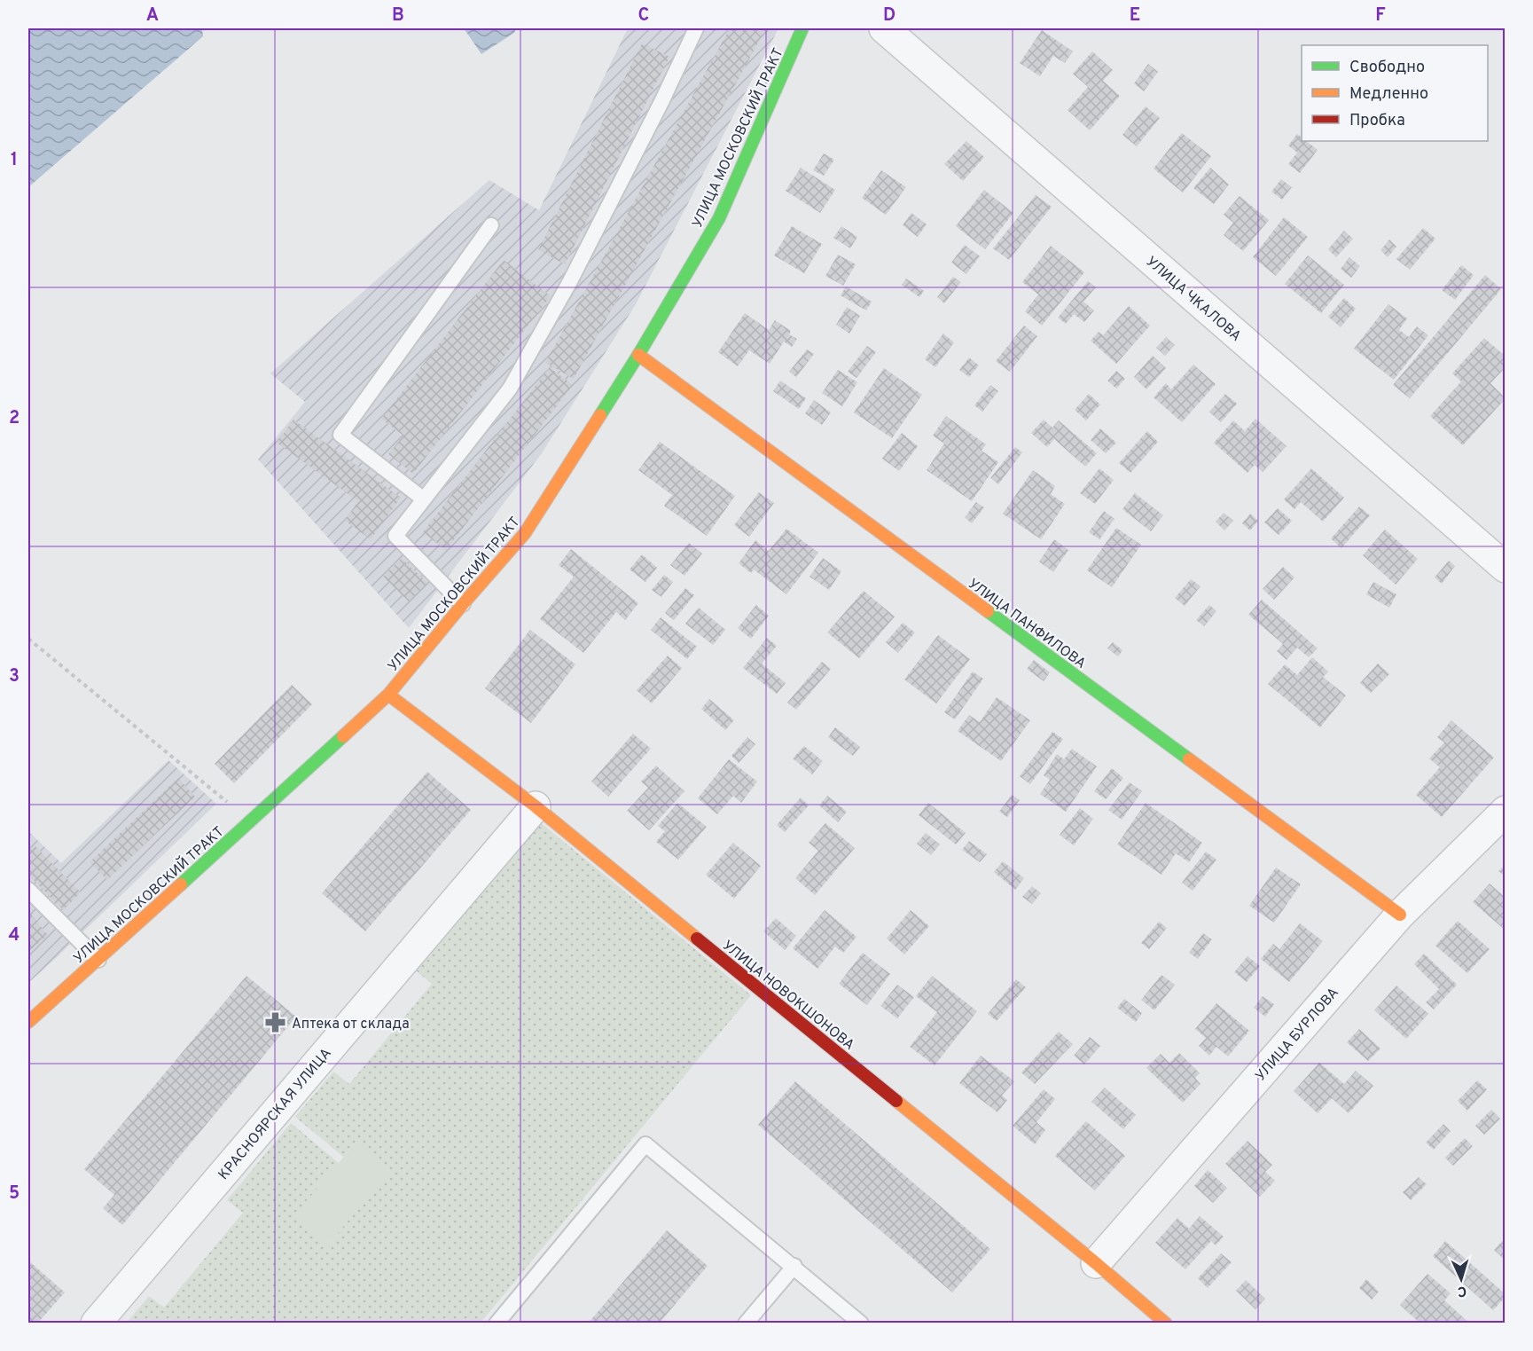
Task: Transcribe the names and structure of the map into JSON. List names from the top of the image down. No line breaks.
{"streets":{"street":["УЛИЦА МОСКОВСКИЙ ТРАКТ","УЛИЦА ЧКАЛОВА","УЛИЦА ПАНФИЛОВА","УЛИЦА НОВОКШОНОВА","УЛИЦА БУРЛОВА","КРАСНОЯРСКАЯ УЛИЦА"]},"crossings":[["УЛИЦА МОСКОВСКИЙ ТРАКТ","УЛИЦА ПАНФИЛОВА"],["УЛИЦА МОСКОВСКИЙ ТРАКТ","УЛИЦА НОВОКШОНОВА"],["УЛИЦА ПАНФИЛОВА","УЛИЦА БУРЛОВА"],["УЛИЦА НОВОКШОНОВА","УЛИЦА БУРЛОВА"],["УЛИЦА НОВОКШОНОВА","КРАСНОЯРСКАЯ УЛИЦА"]],"places":{"pharmacy":["Аптека от склада"]},"legend":["Свободно","Медленно","Пробка"],"north":"bottom","grid":{"columns":["A","B","C","D","E","F"],"rows":["1","2","3","4","5"]}}
